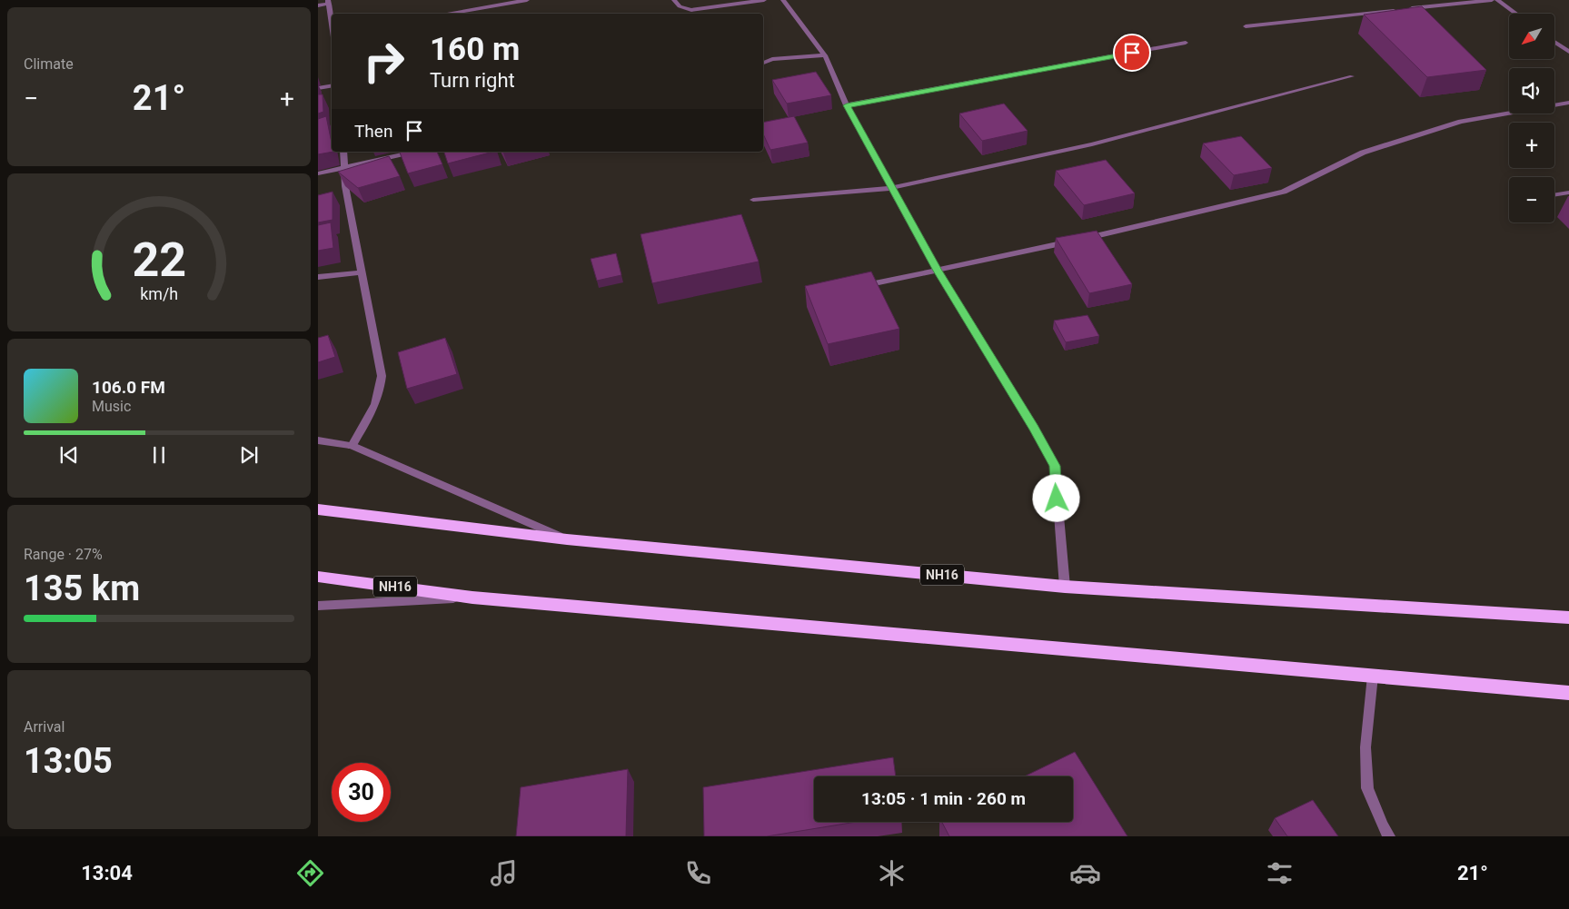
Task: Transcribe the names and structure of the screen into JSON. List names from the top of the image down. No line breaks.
{"streets":{"highway":["NH16"]},"north":"bottom left","page":{"tile":["Climate",["Range · 27%","135 km"],["Arrival","13:05"]],"map_buttons":["+","−"],"turn":["160 m","Turn right"],"heat":["−","21°","+"],"then":"Then","song":["106.0 FM","Music"],"limit":"30","trip":"13:05 · 1 min · 260 m","tabs":["13:04","21°"],"gauge":["22","km/h"]}}
